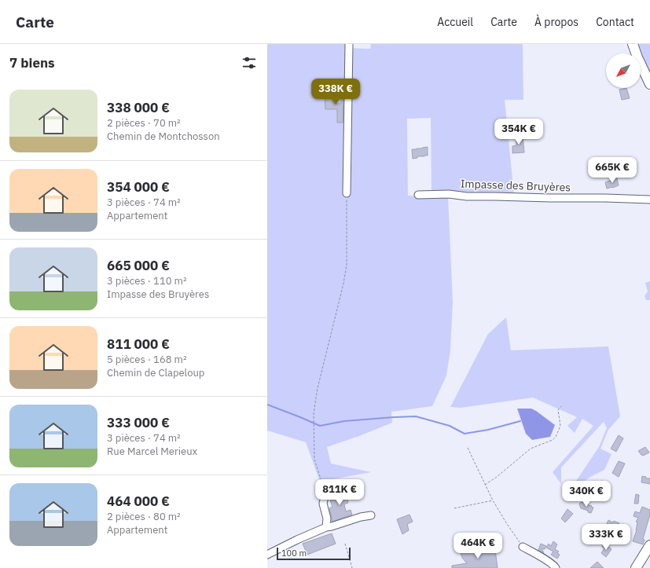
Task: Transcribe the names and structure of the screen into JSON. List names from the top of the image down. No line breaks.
{"streets":{"street":["Impasse des Bruyères"]},"scale_bar":"100 m","north":"bottom left","page":{"header":"Carte","nav":["Accueil","Carte","À propos","Contact"],"heading":"7 biens","price":["338K €","354K €","665K €","811K €","340K €","333K €","464K €"],"list":[{"name":"338 000 €","note":"2 pièces · 70 m² · Chemin de Montchosson"},{"name":"354 000 €","note":"3 pièces · 74 m² · Appartement"},{"name":"665 000 €","note":"3 pièces · 110 m² · Impasse des Bruyères"},{"name":"811 000 €","note":"5 pièces · 168 m² · Chemin de Clapeloup"},{"name":"333 000 €","note":"3 pièces · 74 m² · Rue Marcel Merieux"},{"name":"464 000 €","note":"2 pièces · 80 m² · Appartement"}],"scale":"100 m"}}
